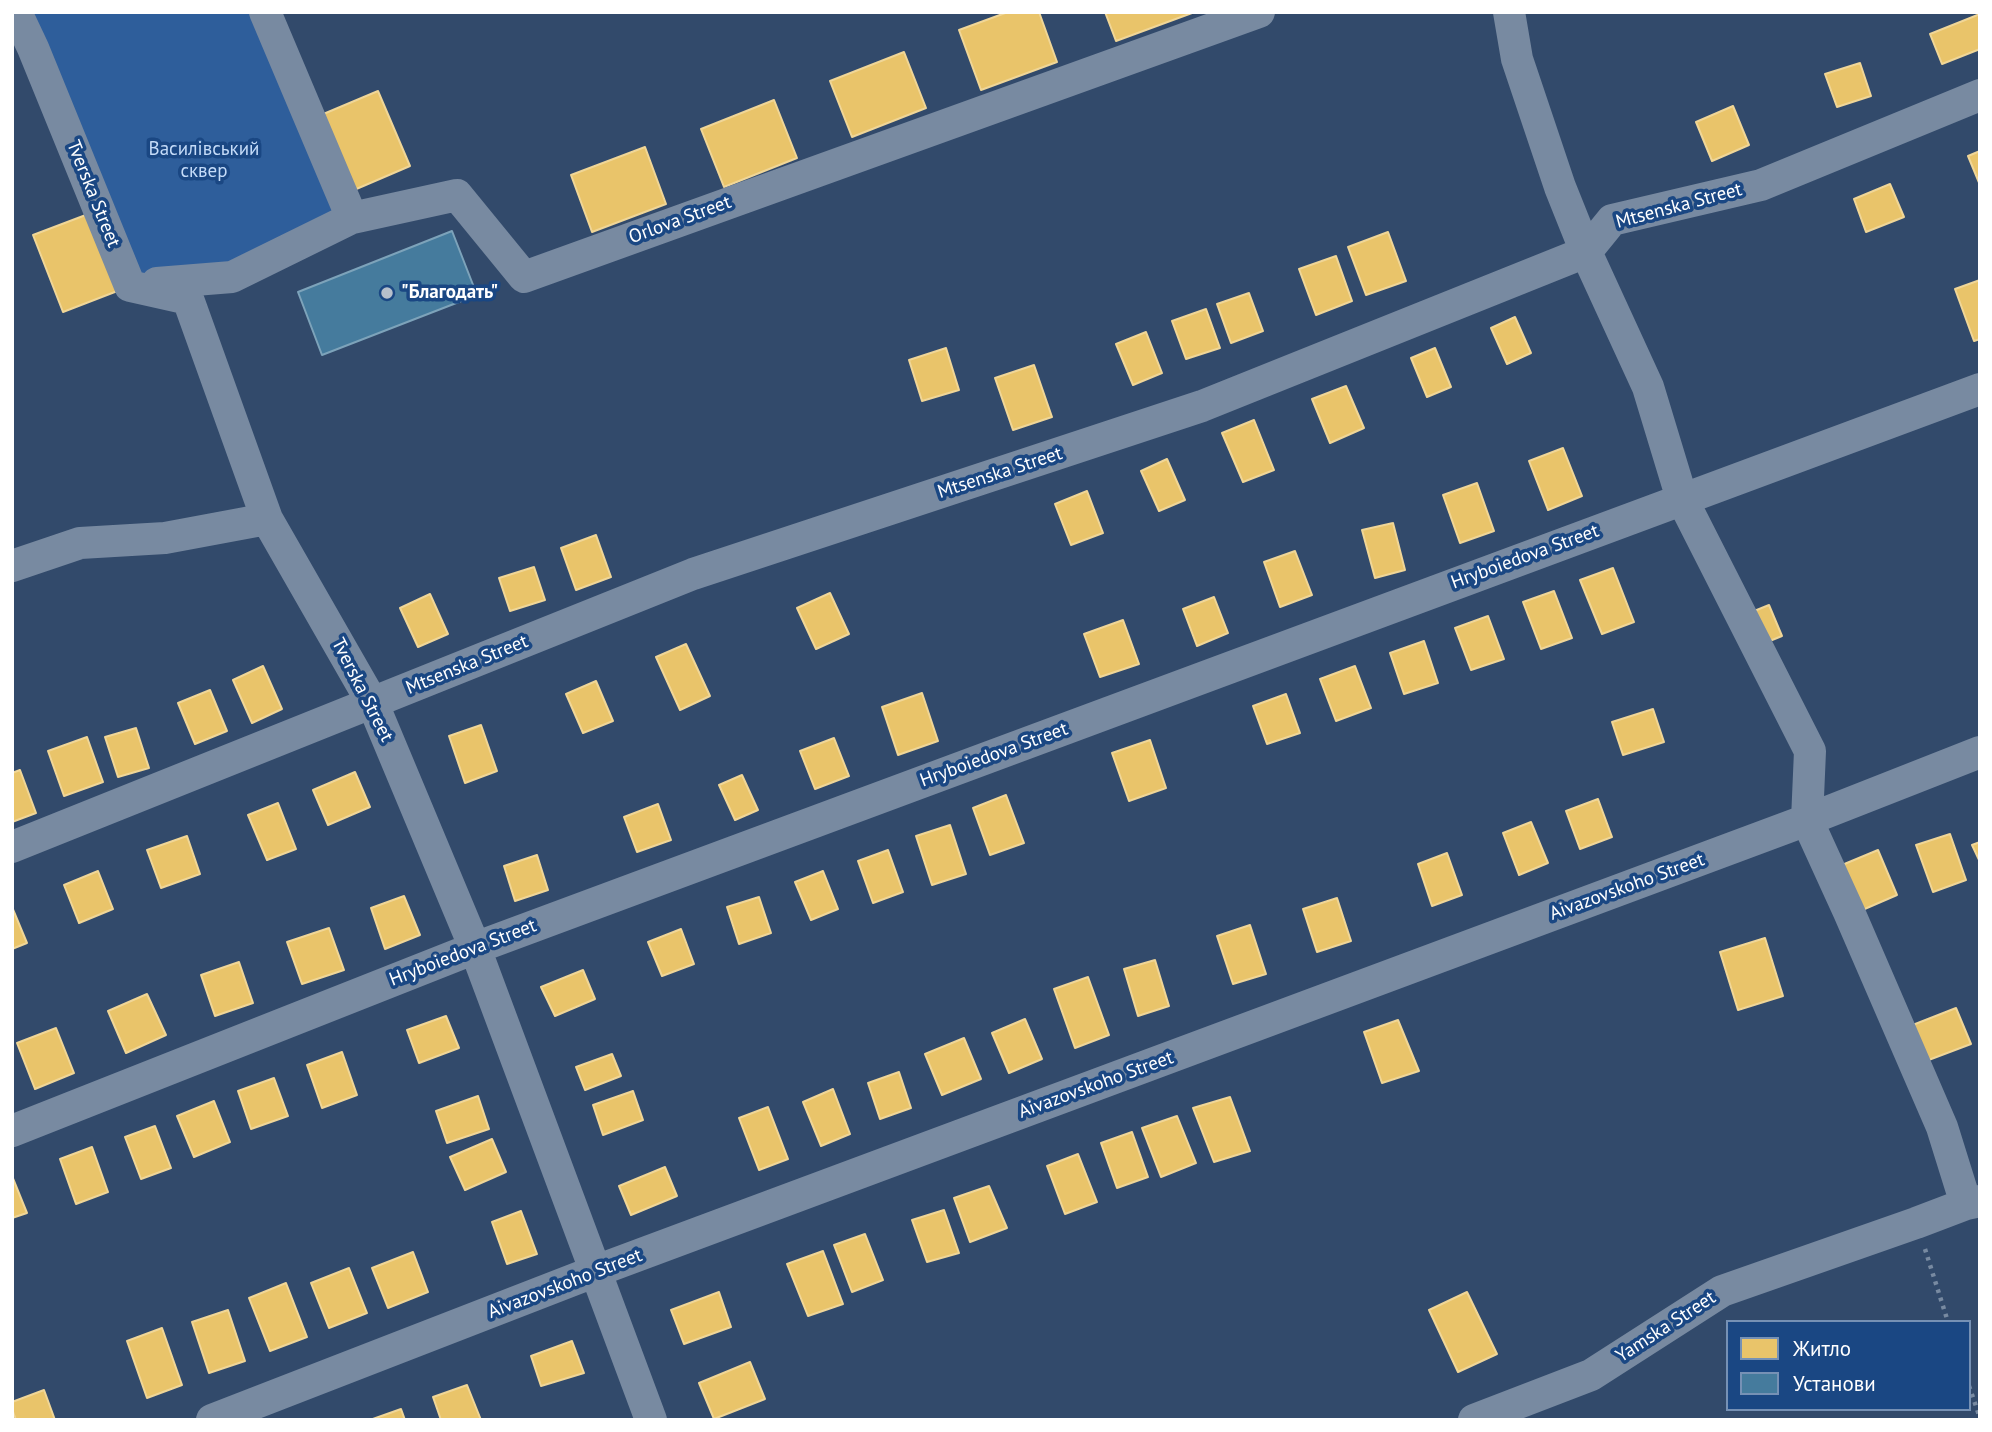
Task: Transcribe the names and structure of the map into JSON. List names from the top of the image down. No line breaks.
{"streets":{"street":["Tverska Street","Mtsenska Street","Orlova Street","Hryboiedova Street","Aivazovskoho Street","Yamska Street"]},"crossings":[["Tverska Street","Mtsenska Street"],["Tverska Street","Orlova Street"],["Tverska Street","Hryboiedova Street"],["Tverska Street","Aivazovskoho Street"]],"parks":["Василівський сквер"],"places":["\"Благодать\""],"legend":["Житло","Установи"]}
